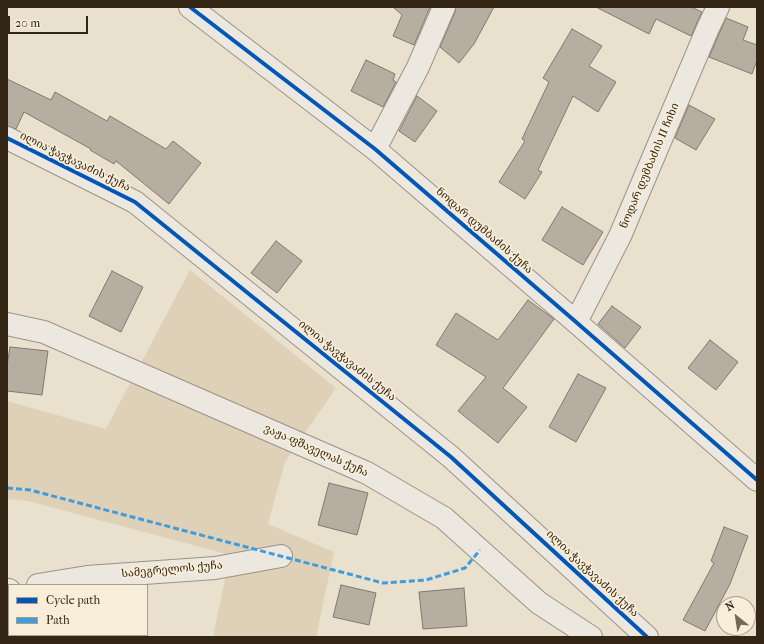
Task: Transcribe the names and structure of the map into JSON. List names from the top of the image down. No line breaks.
{"streets":{"street":["ილია ჭავჭავაძის ქუჩა","ნოდარ დუმბაძის II ჩიხი","ნოდარ დუმბაძის ქუჩა","ვაჟა-ფშაველას ქუჩა","სამეგრელოს ქუჩა"]},"crossings":[["ნოდარ დუმბაძის II ჩიხი","ნოდარ დუმბაძის ქუჩა"]],"legend":["Cycle path","Path"],"scale_bar":"20 m","north":"top left"}
